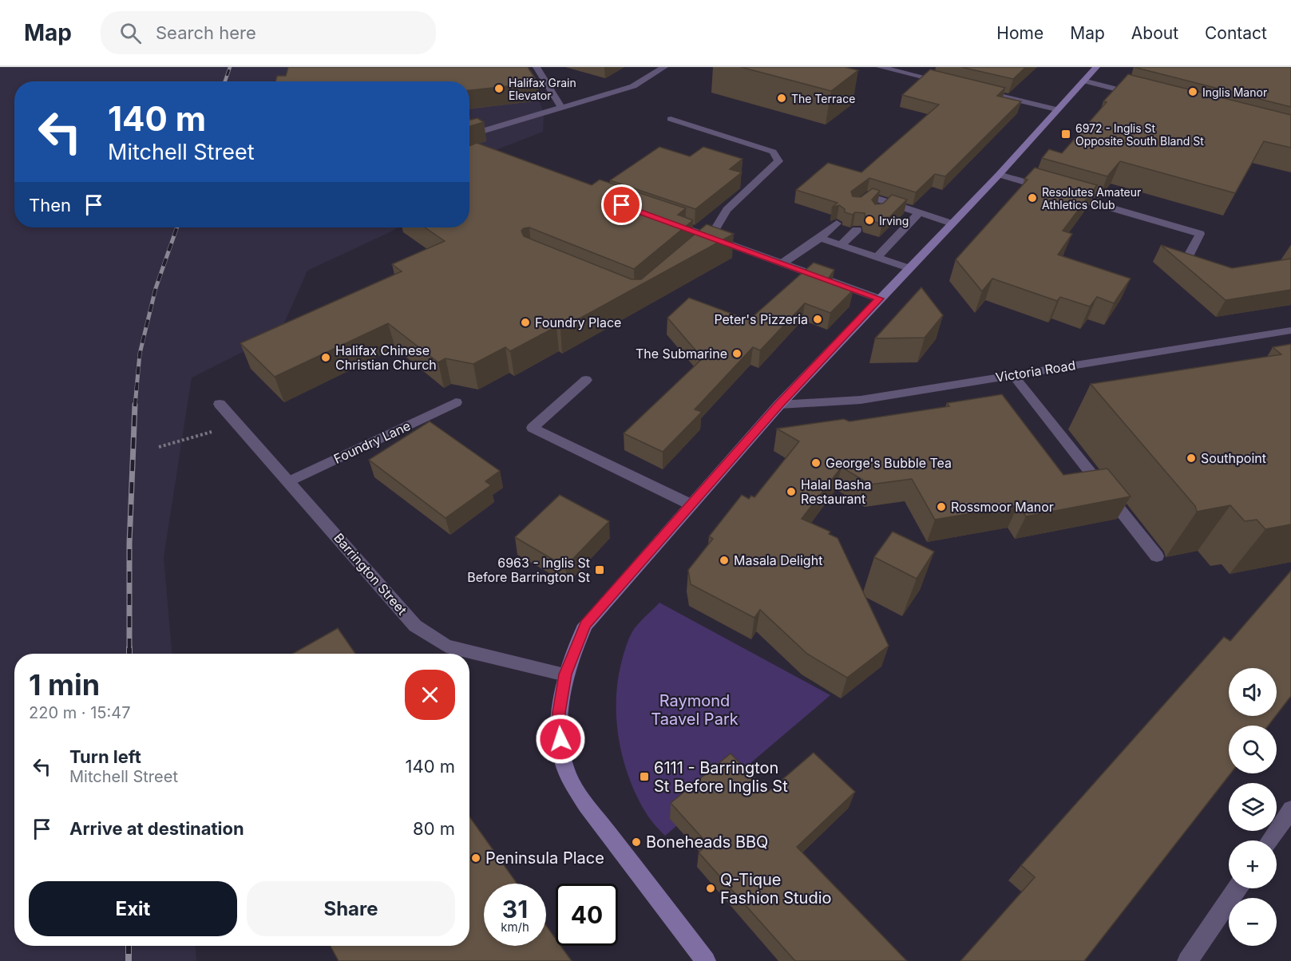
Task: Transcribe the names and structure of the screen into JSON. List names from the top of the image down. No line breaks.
{"streets":{"street":["Victoria Road","Foundry Lane","Barrington Street"]},"crossings":[["Foundry Lane","Barrington Street"]],"parks":["Raymond Taavel Park"],"places":{"other":["Halifax Grain Elevator","Inglis Manor","The Terrace","Resolutes Amateur Athletics Club","Irving","Peter's Pizzeria","Foundry Place","The Submarine","Halifax Chinese Christian Church","Southpoint","George's Bubble Tea","Halal Basha Restaurant","Rossmoor Manor","Masala Delight","Boneheads BBQ","Peninsula Place","Q-Tique Fashion Studio"],"transit":["6972 - Inglis St Opposite South Bland St","6963 - Inglis St Before Barrington St","6111 - Barrington St Before Inglis St"]},"page":{"header":"Map","search":"Search here","nav":["Home","Map","About","Contact"],"turn":["140 m","Mitchell Street"],"then":"Then","heading":["1 min","220 m · 15:47"],"map_buttons":["+","−"],"list":[{"name":"Turn left","note":"Mitchell Street","value":"140 m"},{"name":"Arrive at destination","value":"80 m"}],"buttons":["Exit","Share"],"speed":"31 km/h","limit":"40"}}
